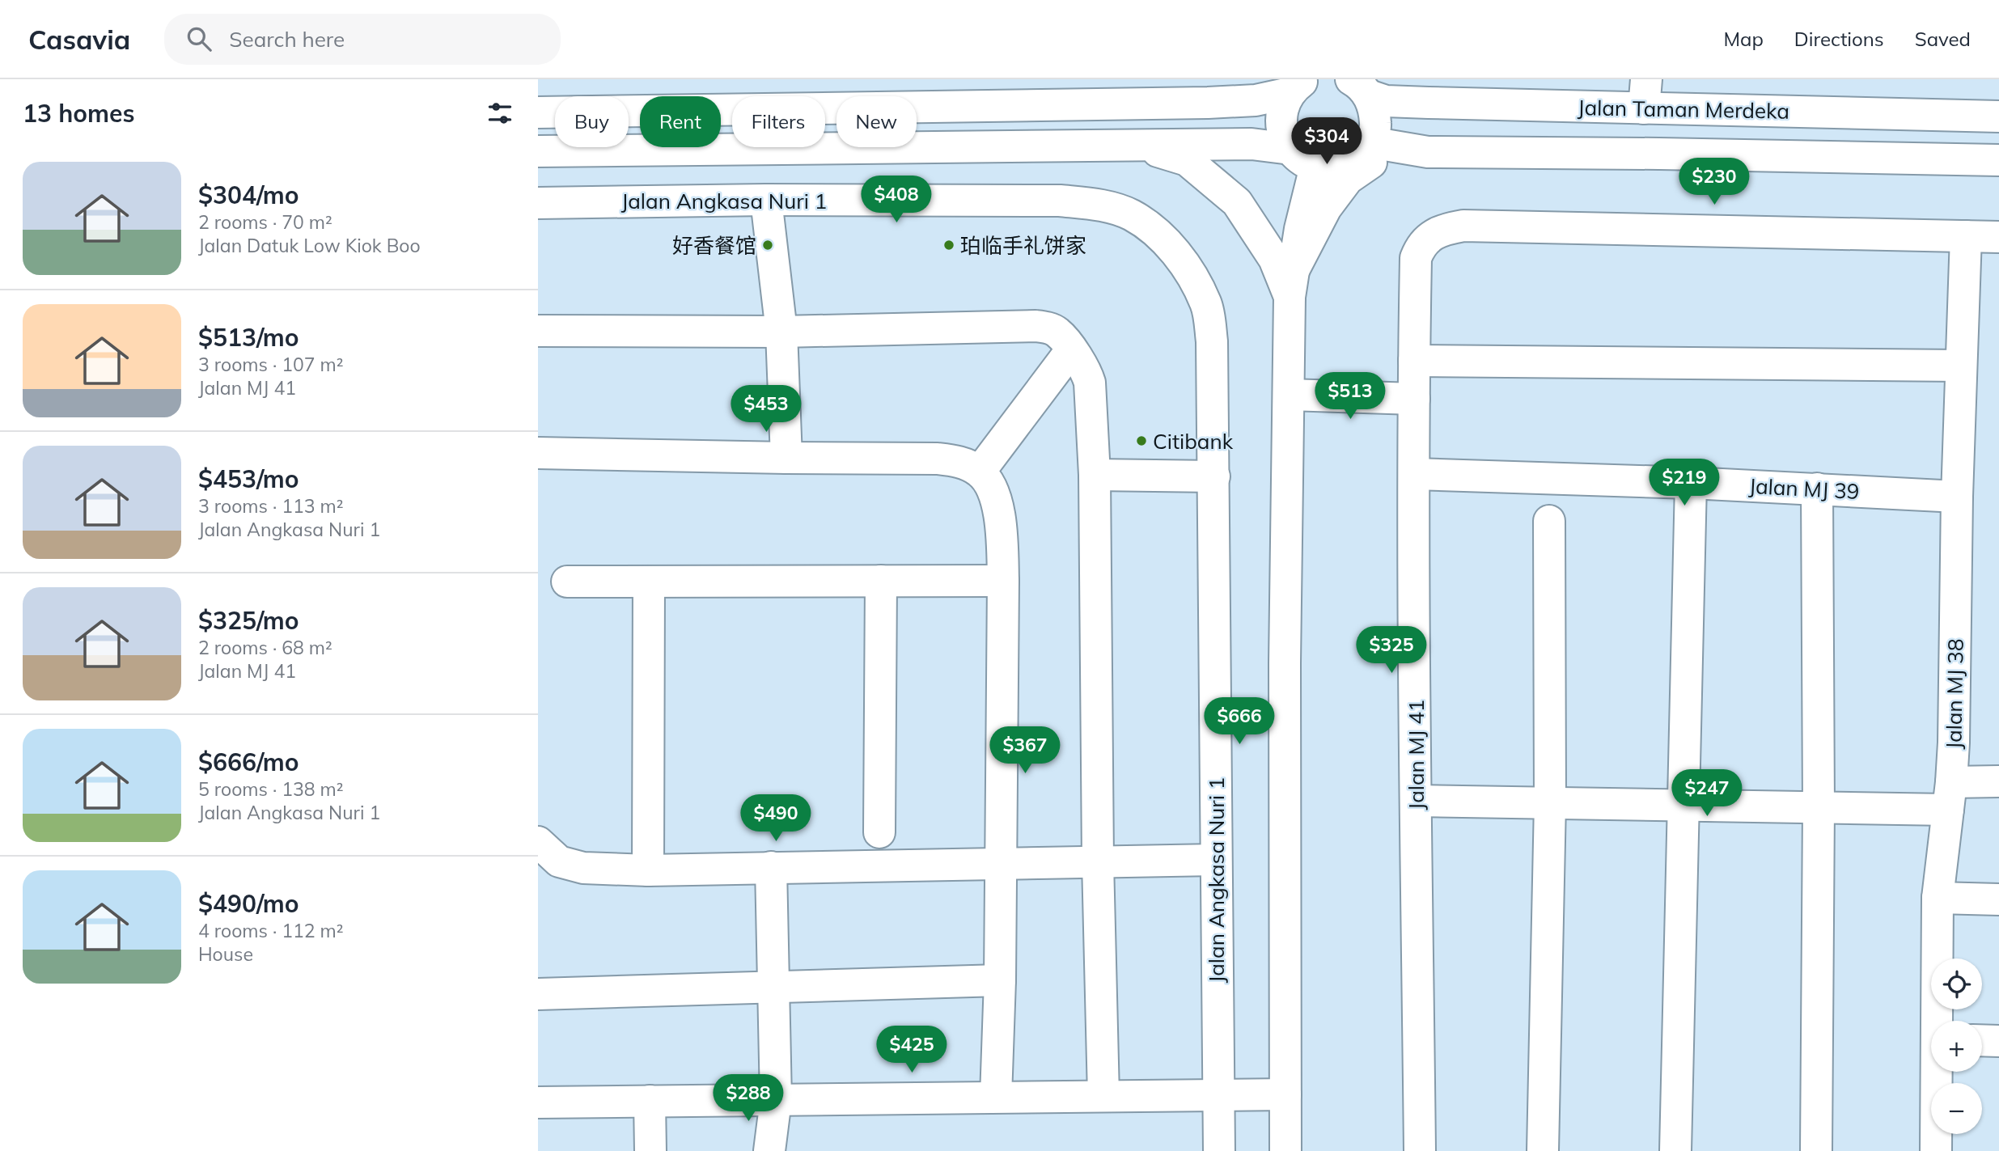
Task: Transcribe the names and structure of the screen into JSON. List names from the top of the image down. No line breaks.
{"streets":{"street":["Jalan Taman Merdeka","Jalan Angkasa Nuri 1","Jalan MJ 39","Jalan MJ 38","Jalan MJ 41"]},"crossings":[["Jalan MJ 39","Jalan MJ 38"],["Jalan MJ 39","Jalan MJ 41"],["Jalan MJ 38","Jalan MJ 41"]],"places":["好香餐馆","珀临手礼饼家","Citibank"],"page":{"header":"Casavia","search":"Search here","nav":["Map","Directions","Saved"],"heading":"13 homes","chip":["Buy","Rent","Filters","New"],"price":["$304","$230","$408","$513","$453","$219","$325","$666","$367","$247","$490","$425","$288"],"list":[{"name":"$304/mo","note":"2 rooms · 70 m² · Jalan Datuk Low Kiok Boo"},{"name":"$513/mo","note":"3 rooms · 107 m² · Jalan MJ 41"},{"name":"$453/mo","note":"3 rooms · 113 m² · Jalan Angkasa Nuri 1"},{"name":"$325/mo","note":"2 rooms · 68 m² · Jalan MJ 41"},{"name":"$666/mo","note":"5 rooms · 138 m² · Jalan Angkasa Nuri 1"},{"name":"$490/mo","note":"4 rooms · 112 m² · House"}],"map_buttons":["+","−"]}}
